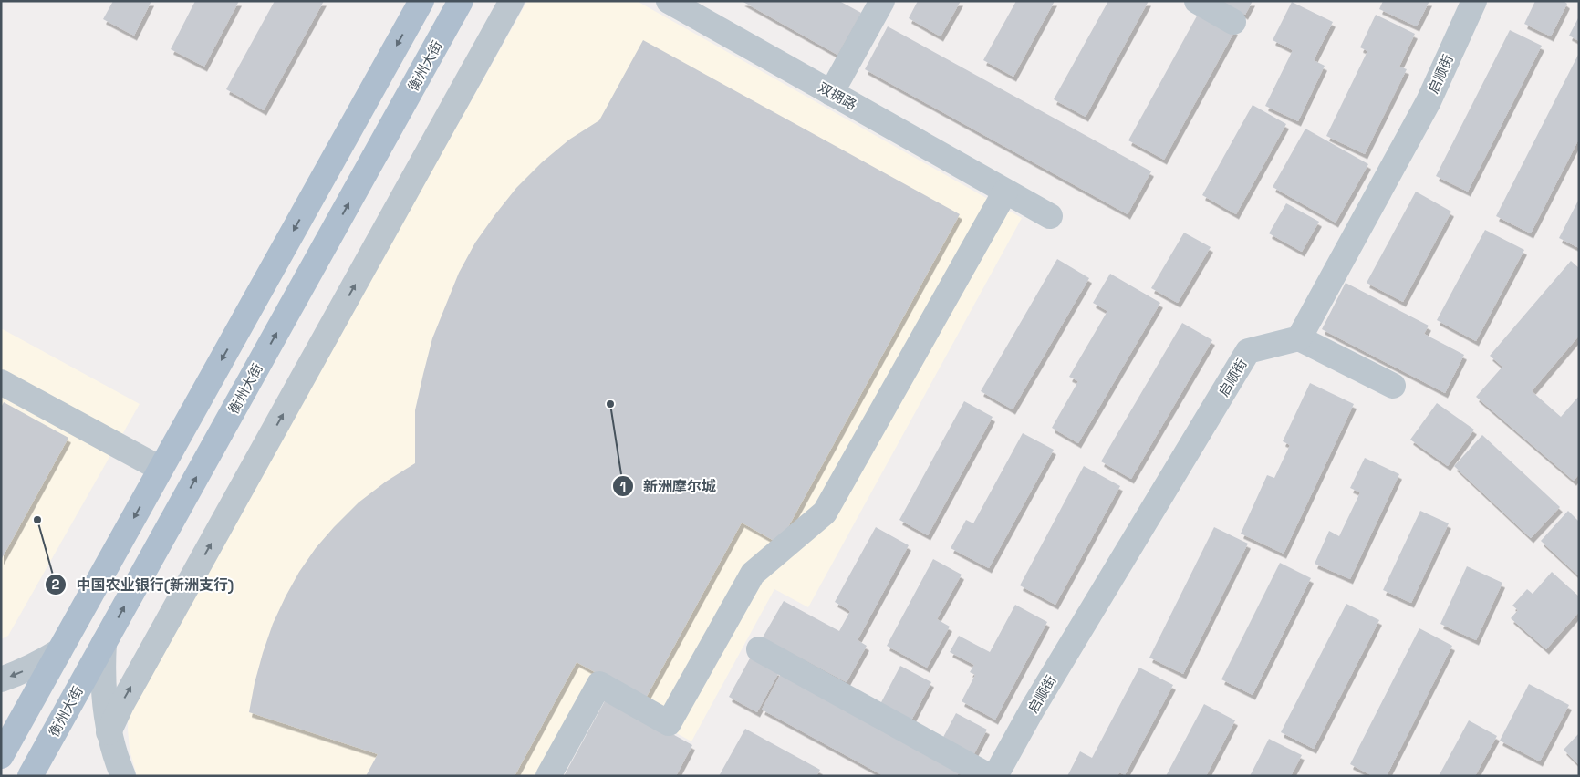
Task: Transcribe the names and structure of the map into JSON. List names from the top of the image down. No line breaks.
{"streets":{"main road":["衡州大街"],"street":["启顺街","双拥路"]},"places":["新洲摩尔城","中国农业银行(新洲支行)"]}
